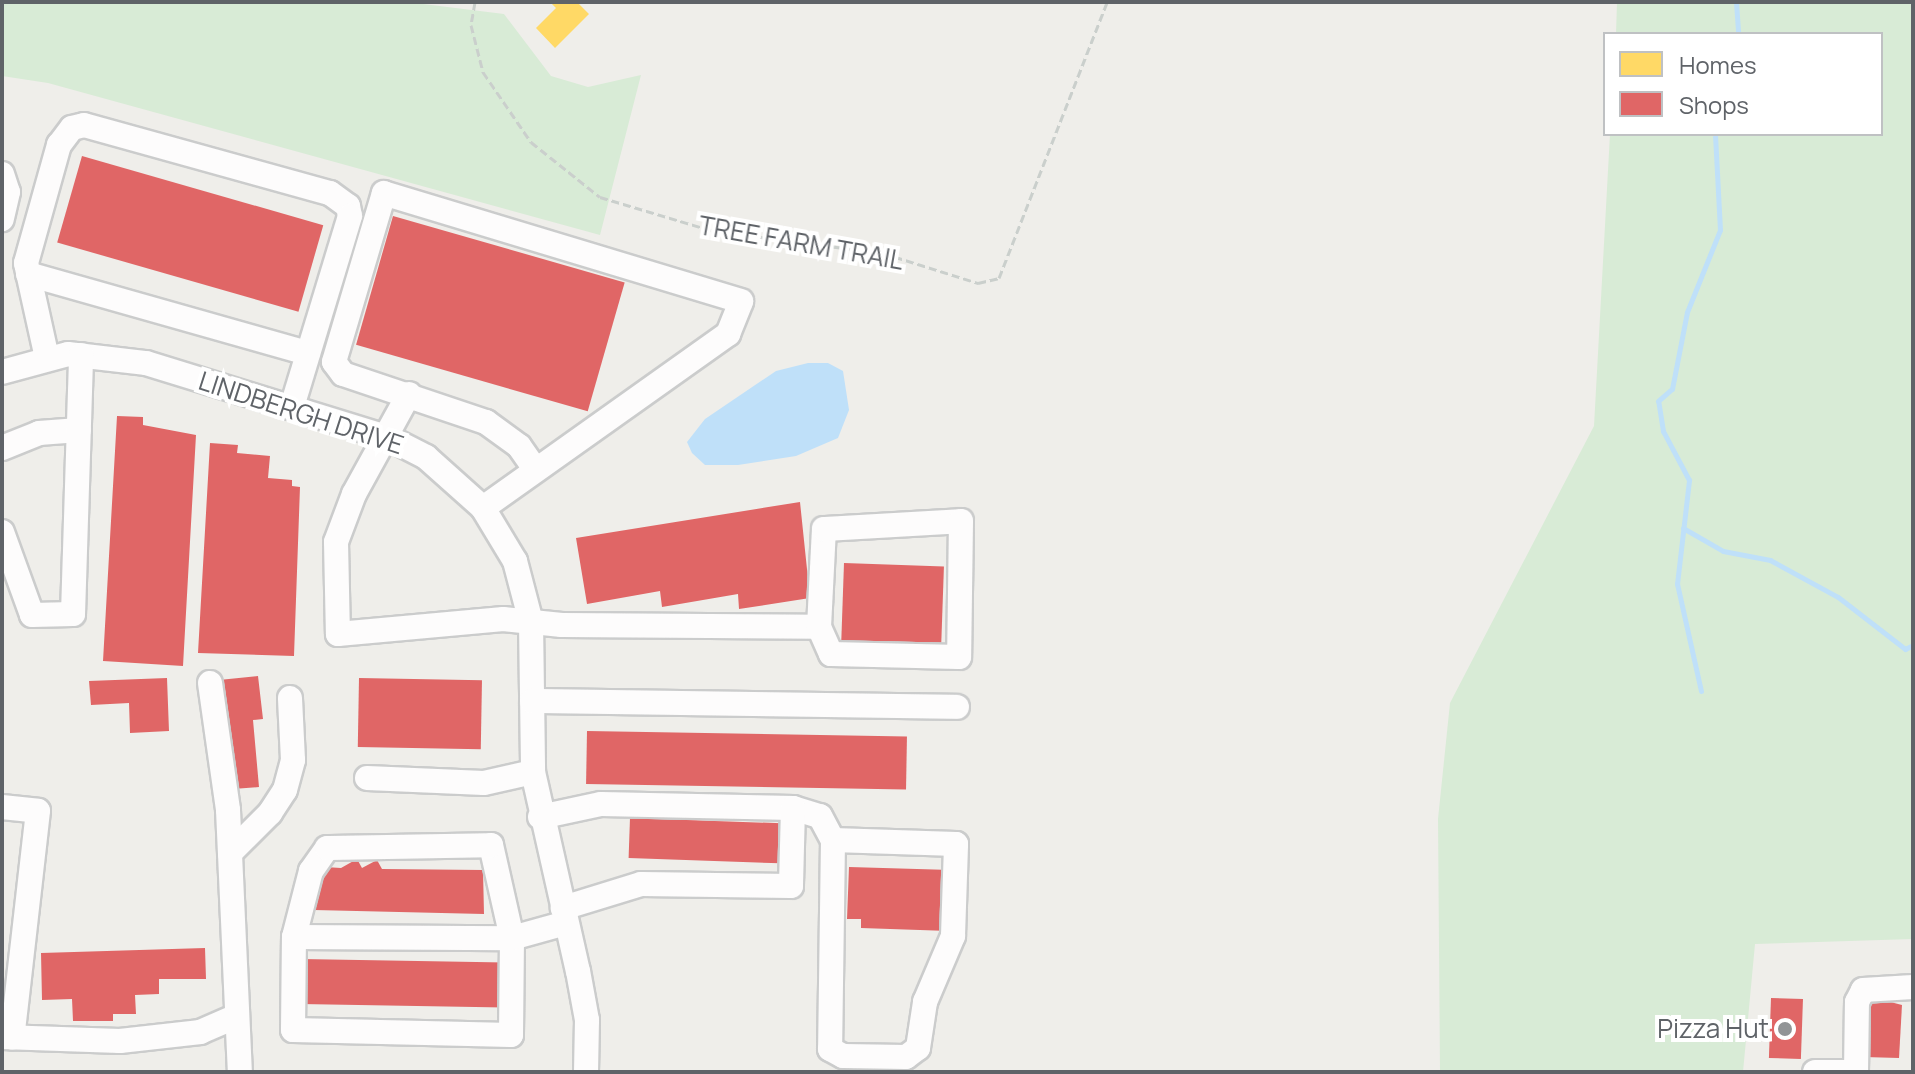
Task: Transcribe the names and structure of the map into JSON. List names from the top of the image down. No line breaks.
{"streets":{"street":["LINDBERGH DRIVE"],"path":["TREE FARM TRAIL"]},"places":["Pizza Hut"],"legend":["Homes","Shops"]}
